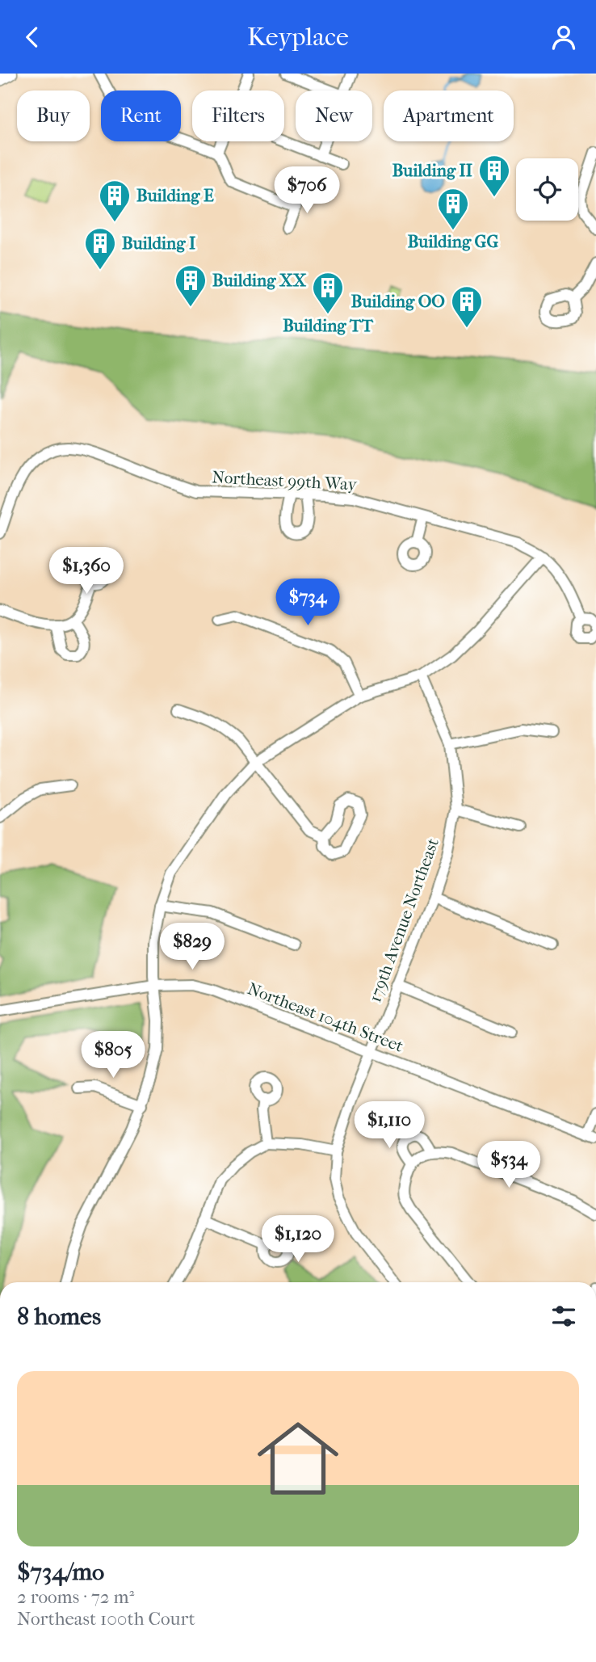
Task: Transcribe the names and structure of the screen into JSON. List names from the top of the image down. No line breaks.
{"streets":{"street":["Northeast 99th Way","179th Avenue Northeast","Northeast 104th Street"]},"crossings":[["179th Avenue Northeast","Northeast 104th Street"]],"places":{"building":["Building II","Building E","Building GG","Building I","Building XX","Building TT","Building OO"]},"page":{"header":"Keyplace","chip":["Buy","Rent","Filters","New","Apartment"],"price":["$706","$1,360","$734","$829","$805","$1,110","$534","$1,120"],"heading":"8 homes","list":[{"name":"$734/mo","note":"2 rooms · 72 m² · Northeast 100th Court"}]}}
